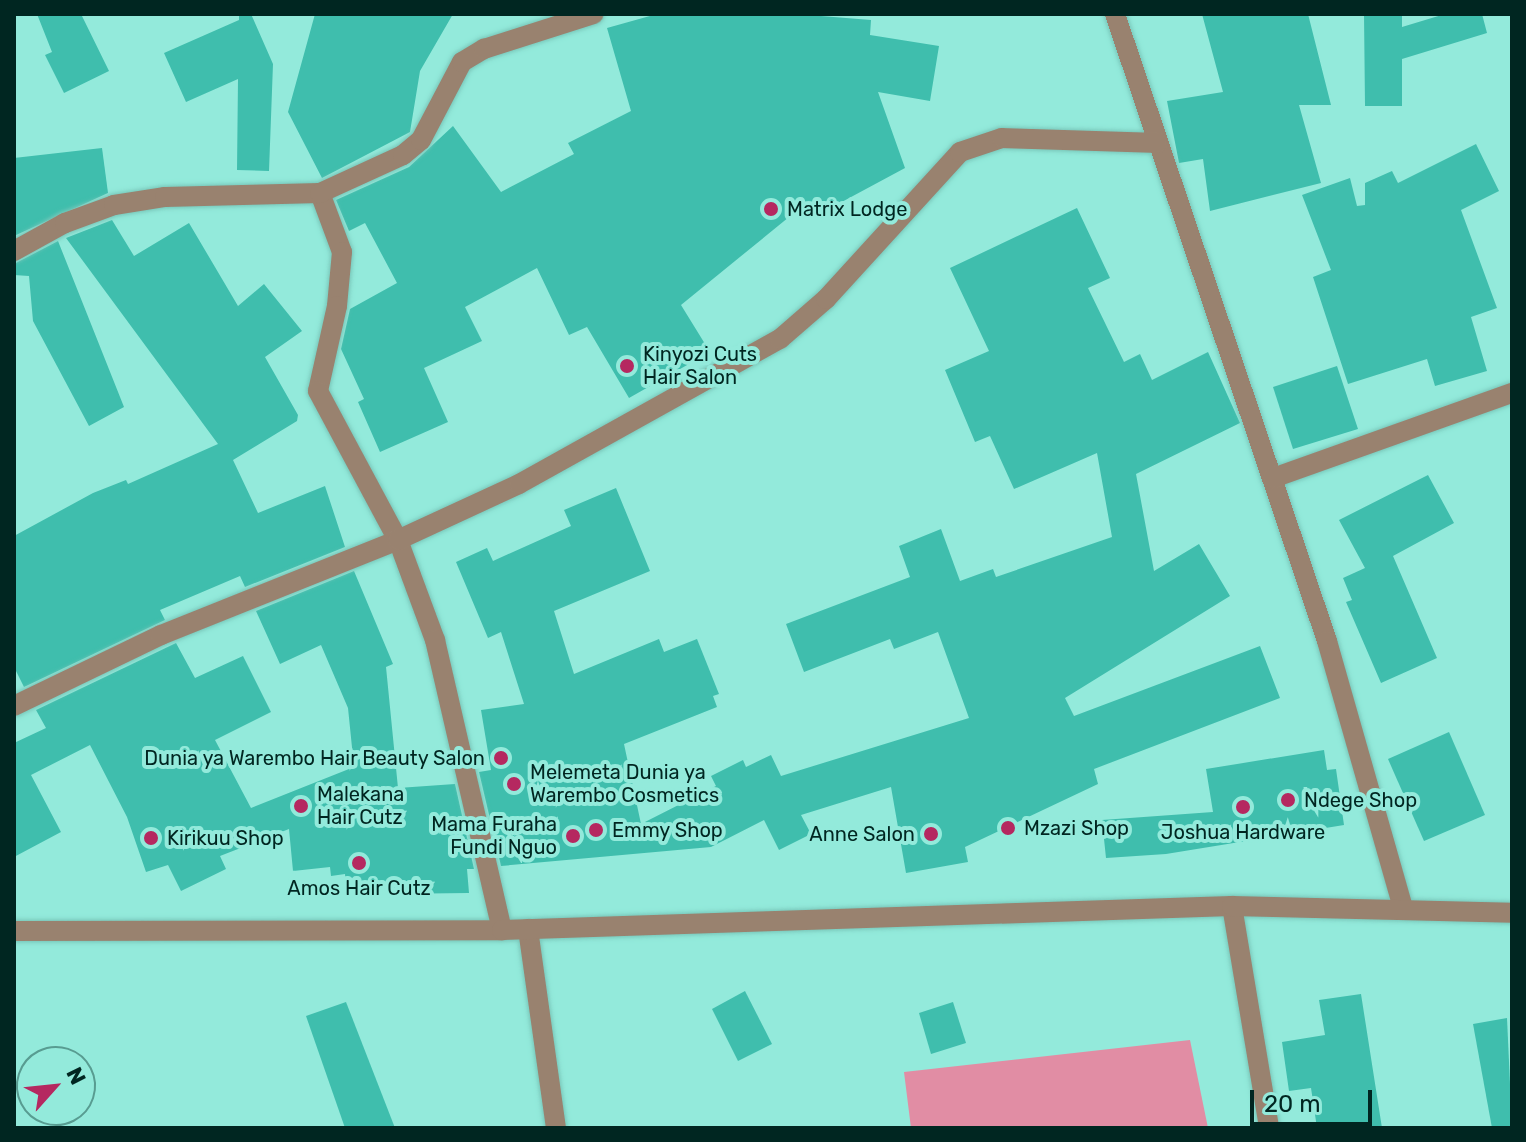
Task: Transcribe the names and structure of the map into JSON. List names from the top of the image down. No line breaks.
{"places":["Matrix Lodge","Kinyozi Cuts Hair Salon","Dunia ya Warembo Hair Beauty Salon","Melemeta Dunia ya Warembo Cosmetics","Ndege Shop","Malekana Hair Cutz","Joshua Hardware","Mzazi Shop","Emmy Shop","Anne Salon","Mama Furaha Fundi Nguo","Kirikuu Shop","Amos Hair Cutz"],"scale_bar":"20 m","north":"top right"}
